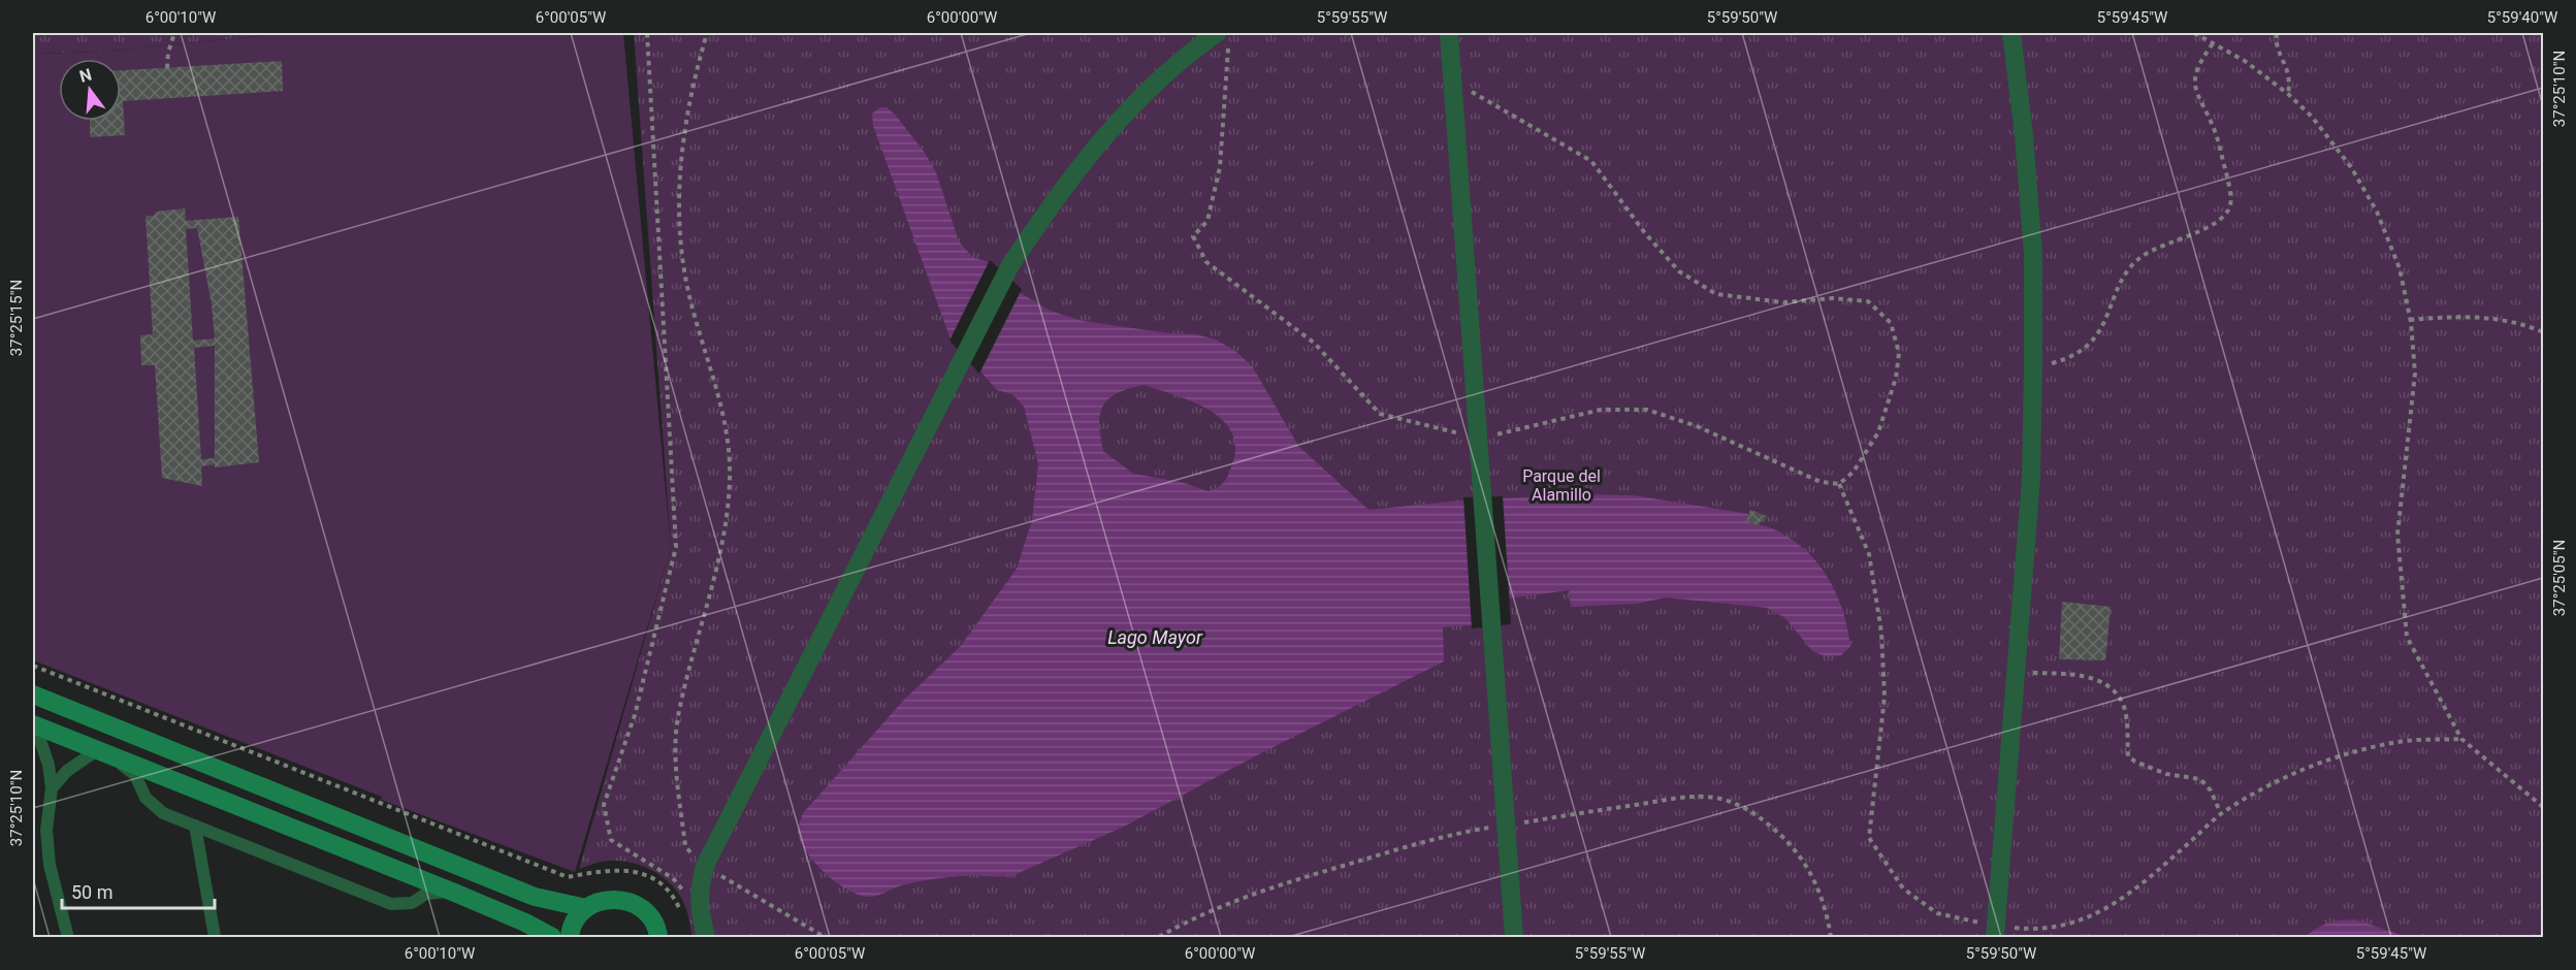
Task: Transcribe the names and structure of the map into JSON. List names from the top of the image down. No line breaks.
{"water":["Lago Mayor"],"parks":["Parque del Alamillo"],"scale_bar":"50 m","north":"top","coordinates":["6°00'10\"W","6°00'05\"W","6°00'00\"W","5°59'55\"W","5°59'50\"W","5°59'45\"W","5°59'40\"W","37°25'10\"N","37°25'15\"N","37°25'05\"N"]}
